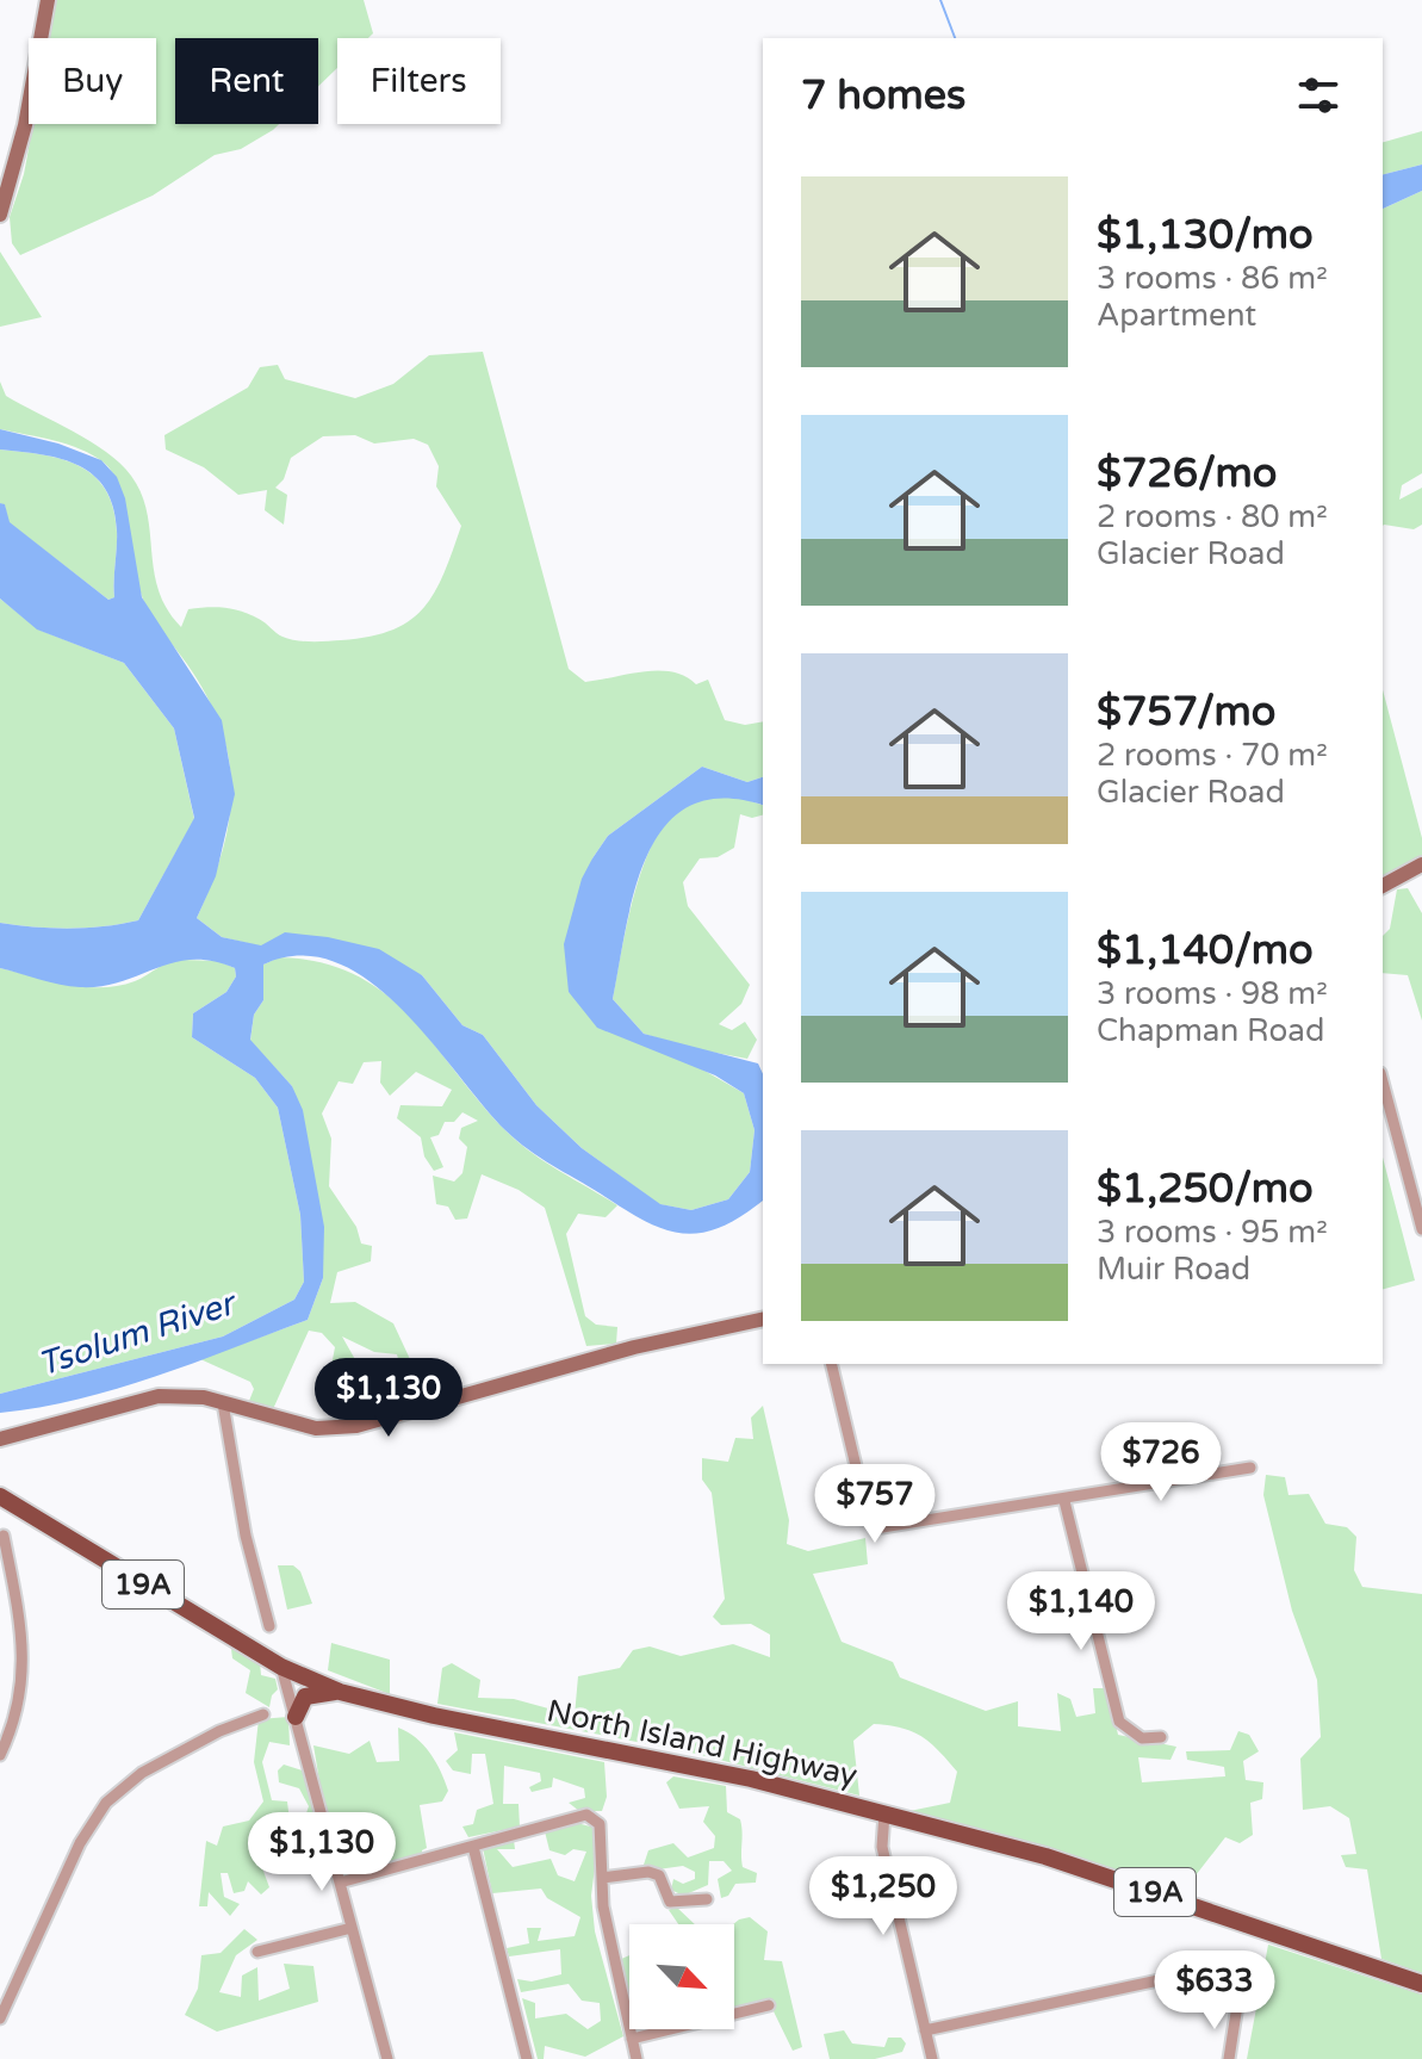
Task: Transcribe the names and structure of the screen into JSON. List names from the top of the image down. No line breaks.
{"streets":{"main road":["19A","North Island Highway"]},"water":["Tsolum River"],"north":"bottom right","page":{"chip":["Buy","Rent","Filters"],"heading":"7 homes","list":[{"name":"$1,130/mo","note":"3 rooms · 86 m² · Apartment"},{"name":"$726/mo","note":"2 rooms · 80 m² · Glacier Road"},{"name":"$757/mo","note":"2 rooms · 70 m² · Glacier Road"},{"name":"$1,140/mo","note":"3 rooms · 98 m² · Chapman Road"},{"name":"$1,250/mo","note":"3 rooms · 95 m² · Muir Road"}],"price":["$1,130","$726","$757","$1,140","$1,130","$1,250","$633"]}}
